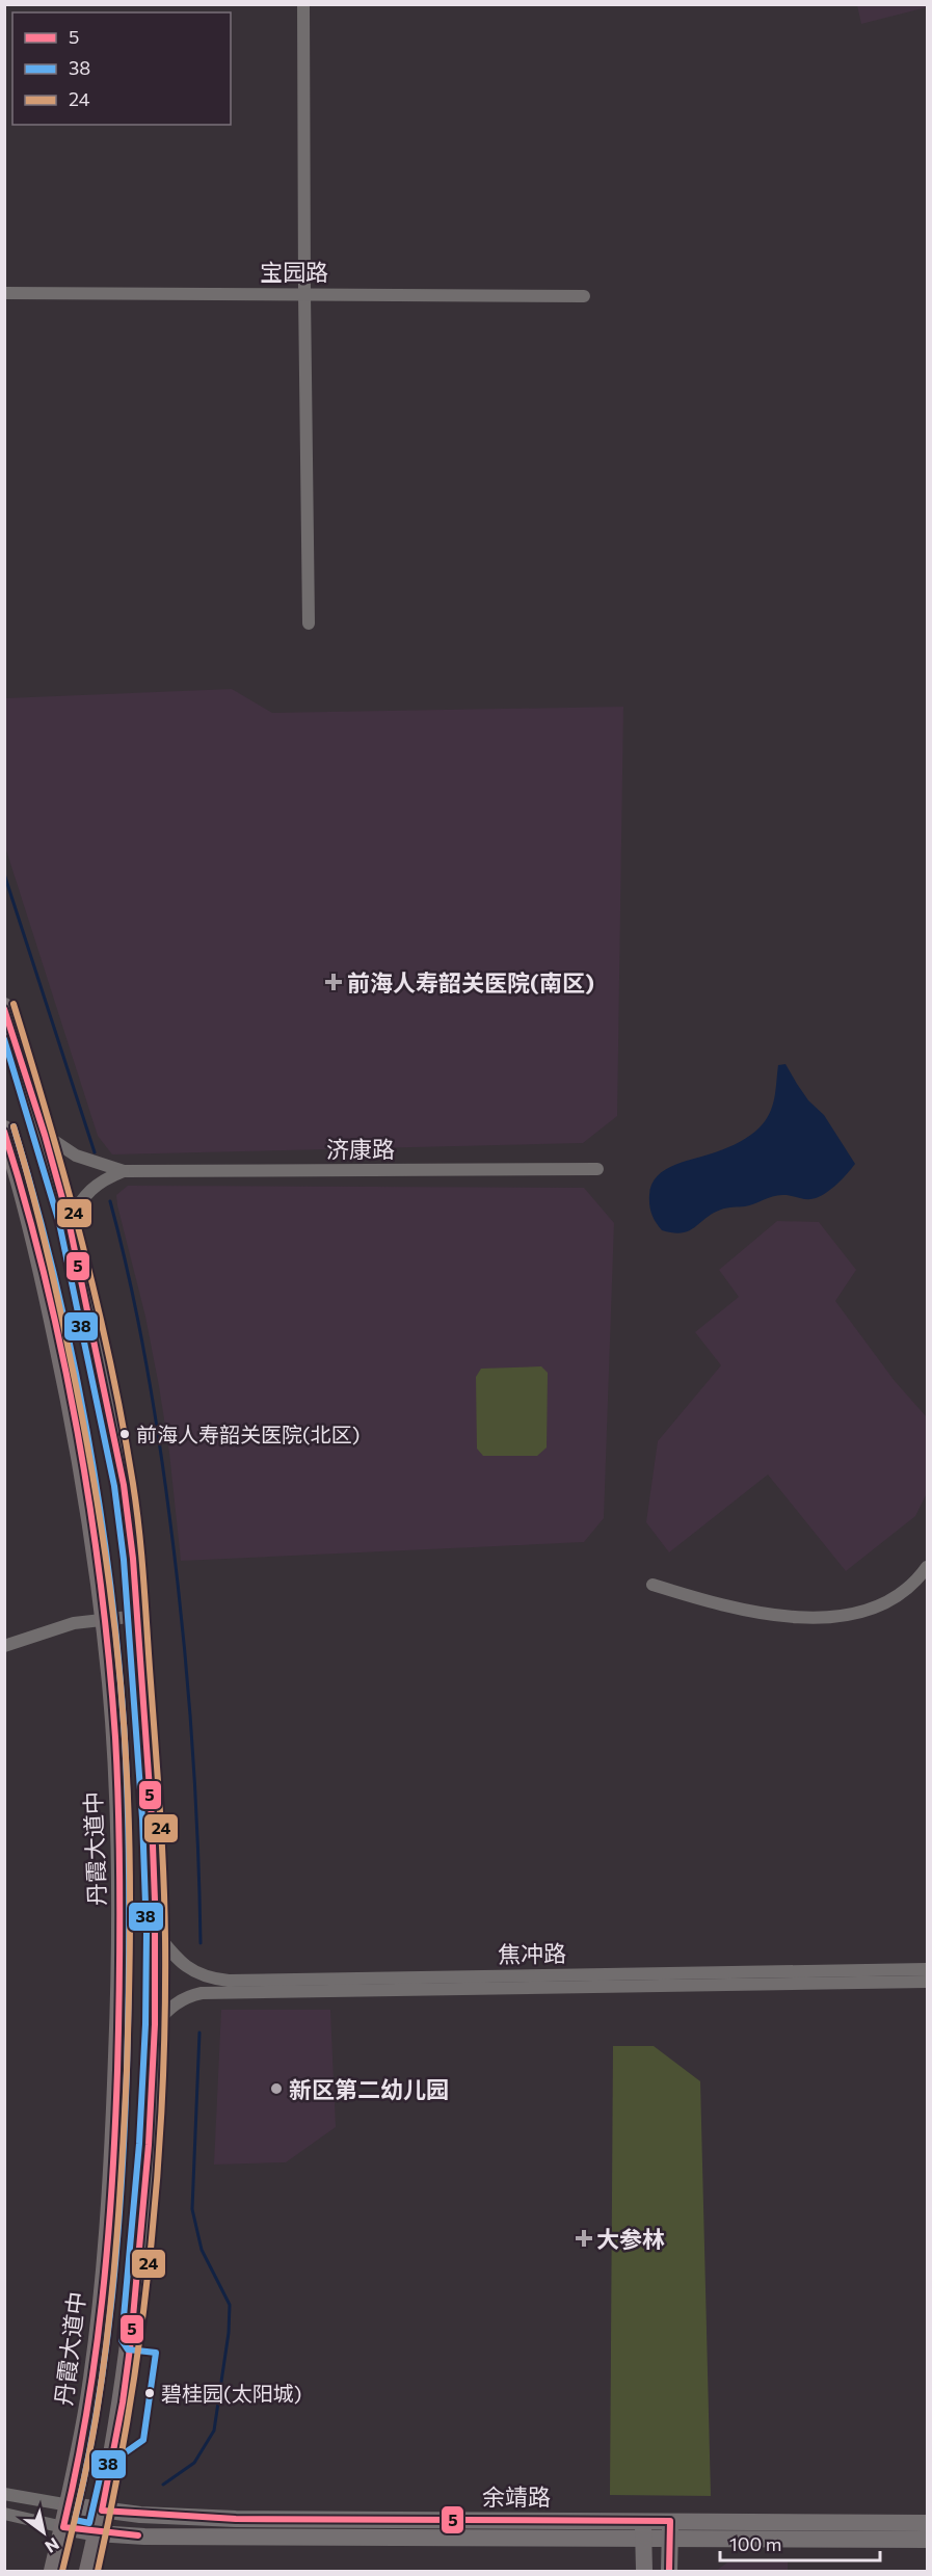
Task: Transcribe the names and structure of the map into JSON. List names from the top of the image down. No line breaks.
{"streets":{"main road":["丹霞大道中","余靖路"],"street":["宝园路","济康路","焦冲路"]},"crossings":[["丹霞大道中","余靖路"]],"places":{"health":["前海人寿韶关医院(南区)","大参林"],"other":["前海人寿韶关医院(北区)","新区第二幼儿园","碧桂园(太阳城)"]},"lines":["transit line 24","transit line 5","transit line 38"],"legend":["5","38","24"],"scale_bar":"100 m","north":"bottom right"}
